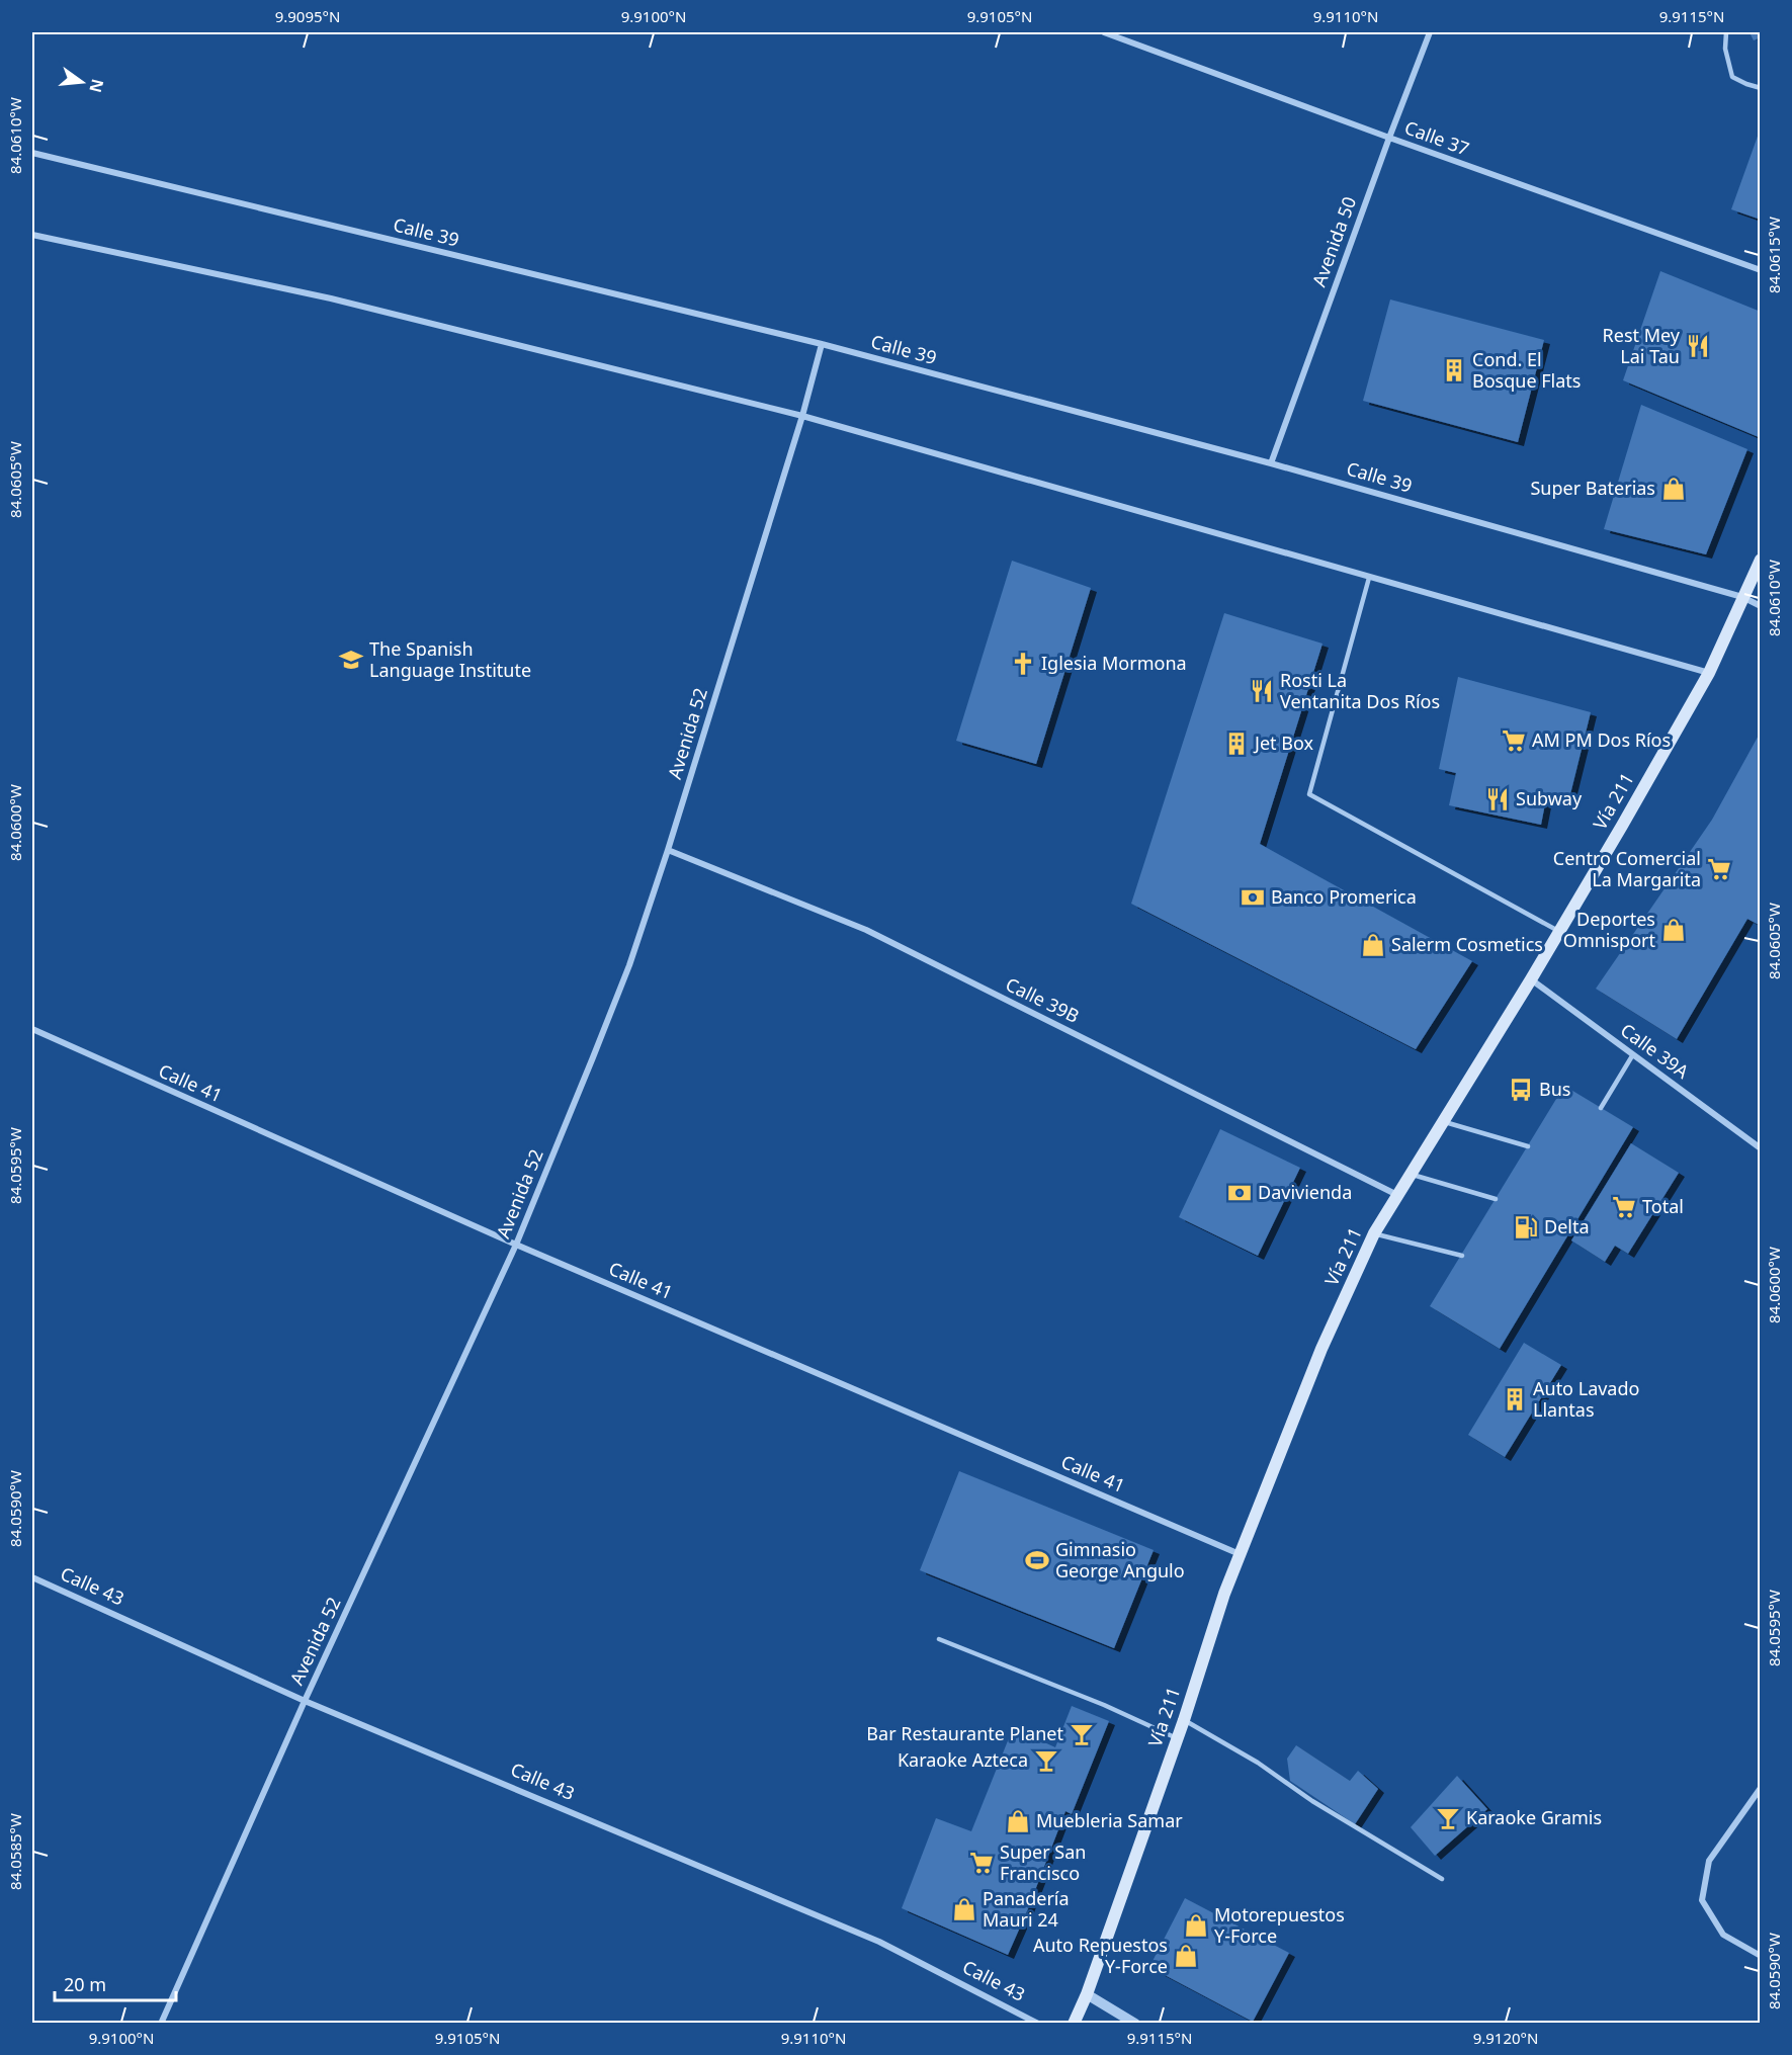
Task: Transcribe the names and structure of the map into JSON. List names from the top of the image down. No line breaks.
{"streets":{"main road":["Vía 211"],"street":["Calle 37","Calle 39","Avenida 50","Avenida 52","Calle 39B","Calle 39A","Calle 41","Calle 43"]},"crossings":[["Calle 37","Avenida 50"],["Calle 39","Avenida 50"],["Calle 39","Avenida 52"],["Calle 39","Vía 211"],["Avenida 52","Calle 39B"],["Avenida 52","Calle 41"],["Avenida 52","Calle 43"],["Vía 211","Calle 39B"],["Vía 211","Calle 39A"],["Vía 211","Calle 41"]],"places":{"restaurant":["Rest Mey Lai Tau","Rosti La Ventanita Dos Ríos","Subway"],"building":["Cond. El Bosque Flats","Jet Box","Auto Lavado Llantas"],"shop":["Super Baterias","Deportes Omnisport","Salerm Cosmetics","Muebleria Samar","Panadería Mauri 24","Motorepuestos Y-Force","Auto Repuestos Y-Force"],"school or university":["The Spanish Language Institute"],"church":["Iglesia Mormona"],"supermarket":["AM PM Dos Ríos","Centro Comercial La Margarita","Total","Super San Francisco"],"bank":["Banco Promerica","Davivienda"],"bus stop":["Bus"],"fuel station":["Delta"],"sports":["Gimnasio George Angulo"],"bar":["Bar Restaurante Planet","Karaoke Azteca","Karaoke Gramis"]},"scale_bar":"20 m","north":"right","coordinates":["9.9095°N","9.9100°N","9.9105°N","9.9110°N","9.9115°N","84.0610°W","84.0615°W","84.0605°W","84.0600°W","84.0595°W","84.0590°W","84.0585°W","9.9120°N"]}
